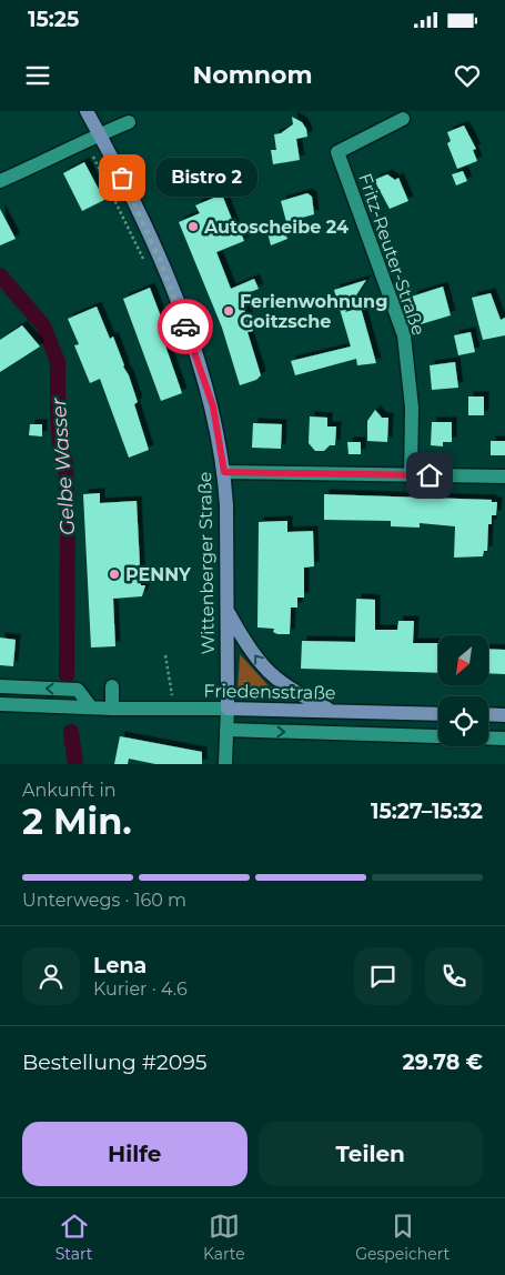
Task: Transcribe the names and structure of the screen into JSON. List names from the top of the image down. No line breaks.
{"streets":{"main road":["Wittenberger Straße","Friedensstraße"],"street":["Fritz-Reuter-Straße"]},"crossings":[["Wittenberger Straße","Friedensstraße"]],"water":["Gelbe Wasser"],"places":["Bistro 2","Autoscheibe 24","Ferienwohnung Goitzsche","PENNY"],"north":"bottom left","page":{"status":"15:25","header":"Nomnom","bubble":"Bistro 2","heading":["2 Min.","Ankunft in","15:27–15:32"],"panel":["Lena","Kurier · 4.6","Bestellung #2095","29.78 €"],"bar":"Unterwegs · 160 m","buttons":["Hilfe","Teilen"],"tabs":["Start","Karte","Gespeichert"]}}
